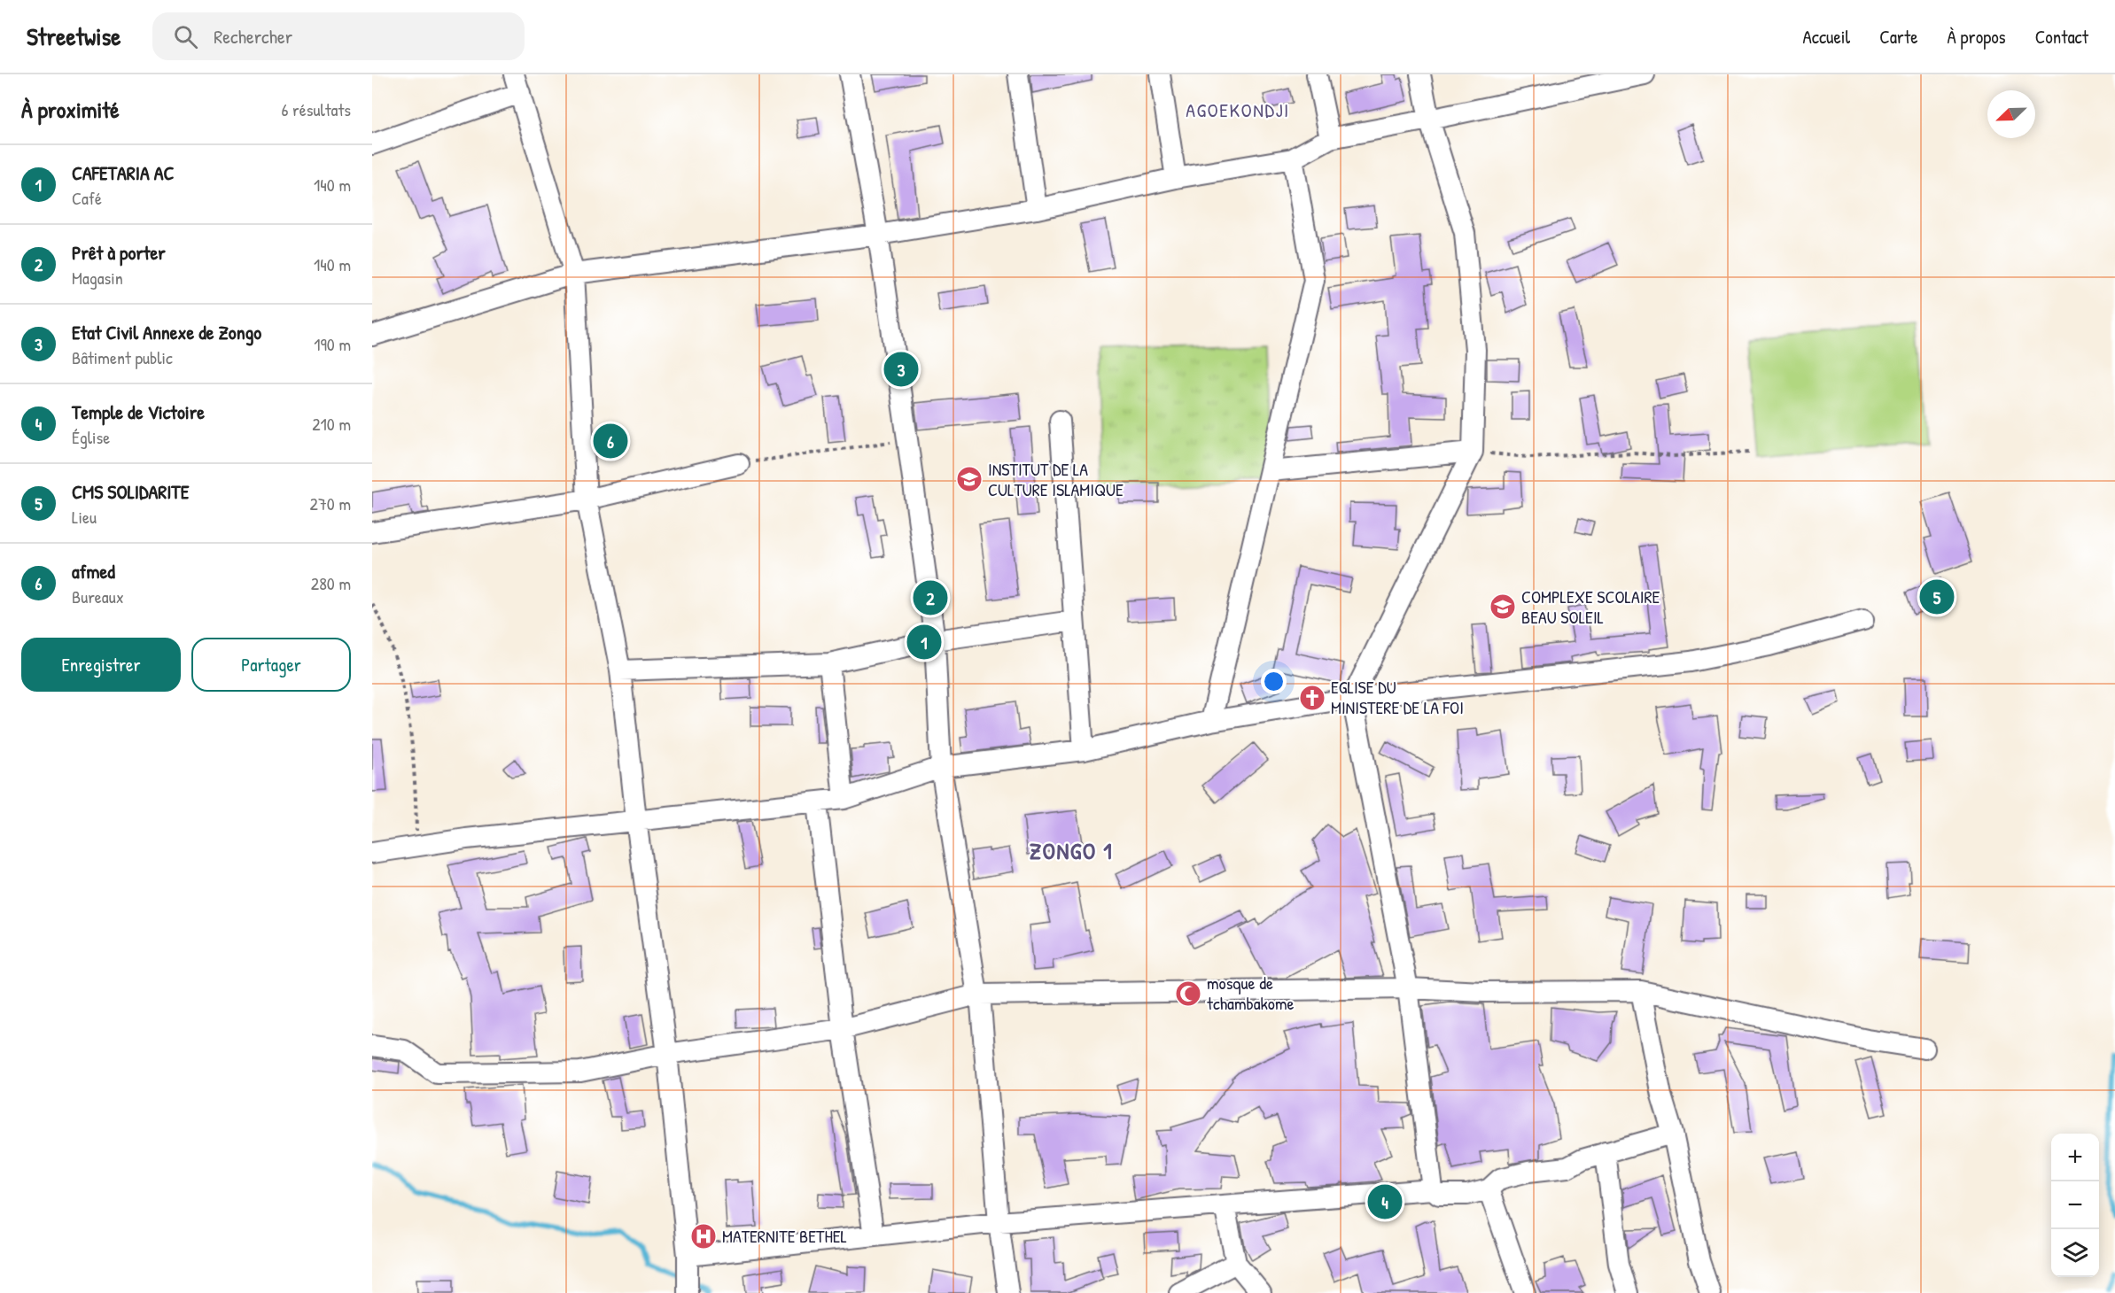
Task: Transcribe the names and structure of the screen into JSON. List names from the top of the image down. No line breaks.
{"districts":["AGOEKONDJI","ZONGO 1"],"places":{"school or university":["INSTITUT DE LA CULTURE ISLAMIQUE","COMPLEXE SCOLAIRE BEAU SOLEIL"],"church":["EGLISE DU MINISTERE DE LA FOI"],"mosque":["mosque de tchambakome"],"hospital":["MATERNITE BETHEL"]},"north":"bottom left","page":{"header":"Streetwise","search":"Rechercher","nav":["Accueil","Carte","À propos","Contact"],"heading":["À proximité","6 résultats"],"list":[{"mark":"1","name":"CAFETARIA AC","note":"Café","value":"140 m"},{"mark":"2","name":"Prêt à porter","note":"Magasin","value":"140 m"},{"mark":"3","name":"Etat Civil Annexe de Zongo","note":"Bâtiment public","value":"190 m"},{"mark":"4","name":"Temple de Victoire","note":"Église","value":"210 m"},{"mark":"5","name":"CMS SOLIDARITE","note":"Lieu","value":"270 m"},{"mark":"6","name":"afmed","note":"Bureaux","value":"280 m"}],"pins":["3","6","5","2","1","4"],"buttons":["Enregistrer","Partager"],"map_buttons":["+","−"]}}
